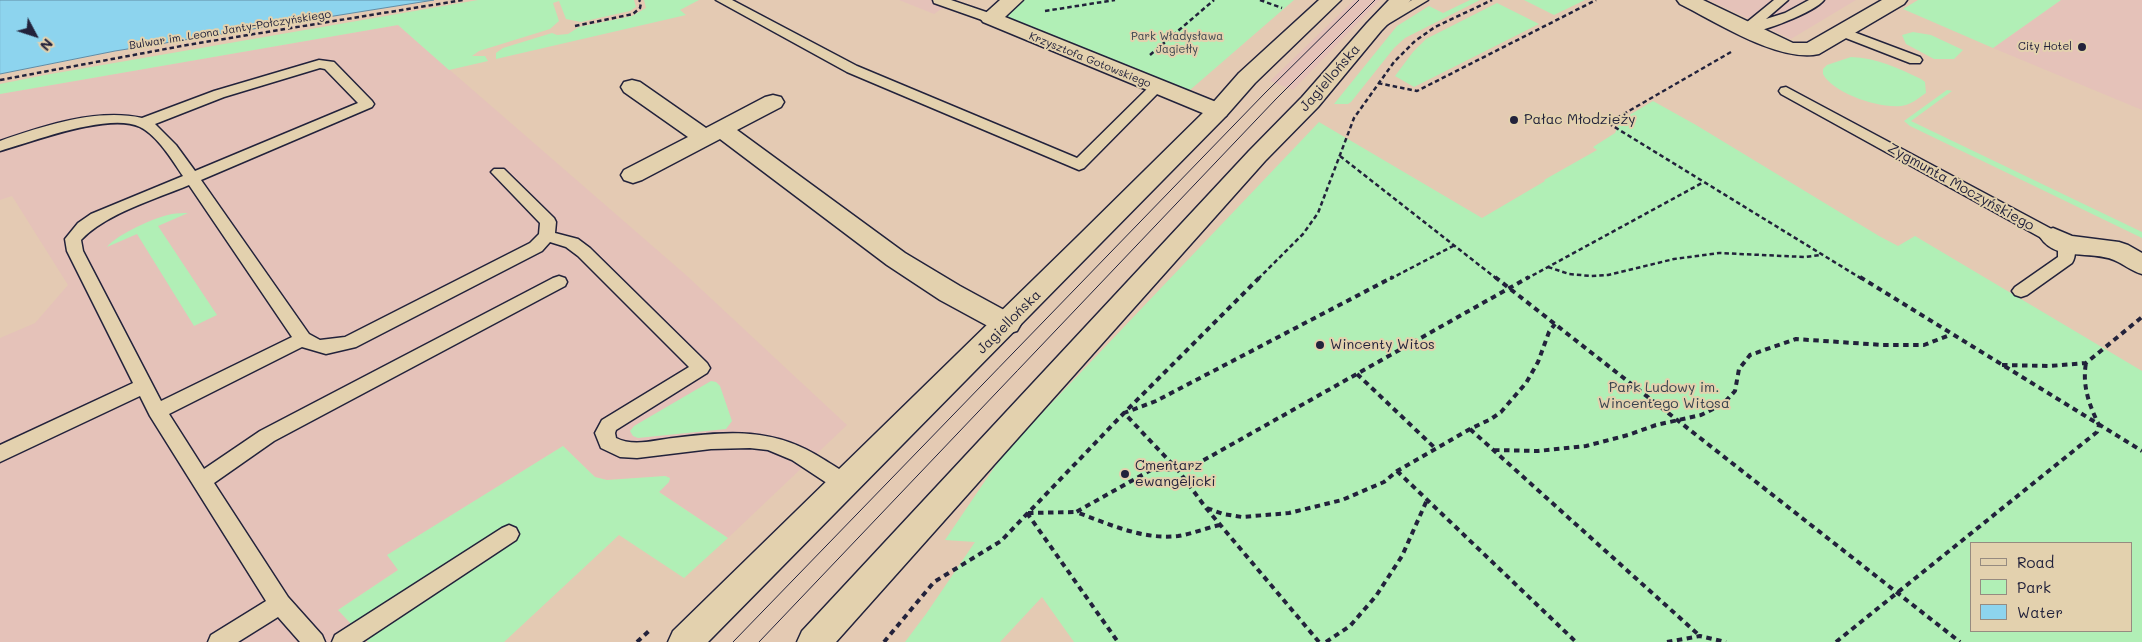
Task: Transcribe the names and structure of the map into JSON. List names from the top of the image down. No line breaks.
{"streets":{"main road":["Krzysztofa Gotowskiego","Jagiellońska","Zygmunta Moczyńskiego"],"path":["Bulwar im. Leona Janty-Połczyńskiego"]},"crossings":[["Krzysztofa Gotowskiego","Jagiellońska"]],"parks":["Park Władysława Jagiełły","Park Ludowy im. Wincentego Witosa"],"places":["City Hotel","Pałac Młodzieży","Wincenty Witos","Cmentarz ewangelicki"],"legend":["Road","Park","Water"],"north":"bottom right"}
